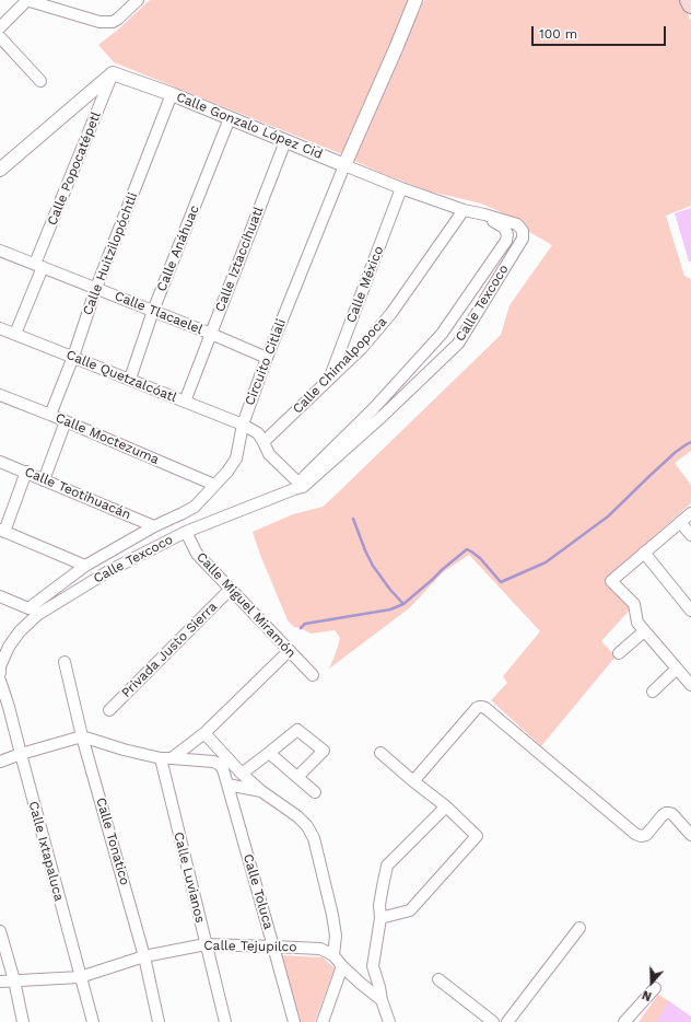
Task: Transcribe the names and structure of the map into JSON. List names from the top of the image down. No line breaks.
{"streets":{"street":["Calle Gonzalo López Cid","Calle Popocatépetl","Calle Anáhuac","Calle Huitzilopóchtli","Calle Iztaccíhuatl","Calle México","Calle Texcoco","Calle Tlacaelel","Circuito Citlali","Calle Chimalpopoca","Calle Quetzalcóatl","Calle Moctezuma","Calle Teotihuacán","Calle Miguel Miramón","Privada Justo Sierra","Calle Tonatico","Calle Ixtapaluca","Calle Luvianos","Calle Toluca","Calle Tejupilco"]},"crossings":[["Calle Gonzalo López Cid","Calle Popocatépetl"],["Calle Gonzalo López Cid","Calle Anáhuac"],["Calle Gonzalo López Cid","Calle Huitzilopóchtli"],["Calle Gonzalo López Cid","Calle Iztaccíhuatl"],["Calle Gonzalo López Cid","Calle México"],["Calle Gonzalo López Cid","Calle Texcoco"],["Calle Gonzalo López Cid","Circuito Citlali"],["Calle Gonzalo López Cid","Calle Chimalpopoca"],["Calle Popocatépetl","Calle Tlacaelel"],["Calle Popocatépetl","Calle Quetzalcóatl"],["Calle Anáhuac","Calle Tlacaelel"],["Calle Anáhuac","Calle Quetzalcóatl"],["Calle Huitzilopóchtli","Calle Tlacaelel"],["Calle Huitzilopóchtli","Calle Quetzalcóatl"],["Calle Huitzilopóchtli","Calle Moctezuma"],["Calle Iztaccíhuatl","Calle Tlacaelel"],["Calle Iztaccíhuatl","Calle Quetzalcóatl"],["Calle México","Calle Chimalpopoca"],["Calle Texcoco","Calle Miguel Miramón"],["Calle Tlacaelel","Circuito Citlali"],["Circuito Citlali","Calle Quetzalcóatl"],["Circuito Citlali","Calle Moctezuma"],["Circuito Citlali","Calle Teotihuacán"],["Calle Chimalpopoca","Calle Quetzalcóatl"],["Calle Miguel Miramón","Privada Justo Sierra"],["Calle Tonatico","Calle Tejupilco"],["Calle Ixtapaluca","Calle Tejupilco"],["Calle Luvianos","Calle Toluca"],["Calle Luvianos","Calle Tejupilco"],["Calle Toluca","Calle Tejupilco"]],"scale_bar":"100 m","north":"bottom"}
